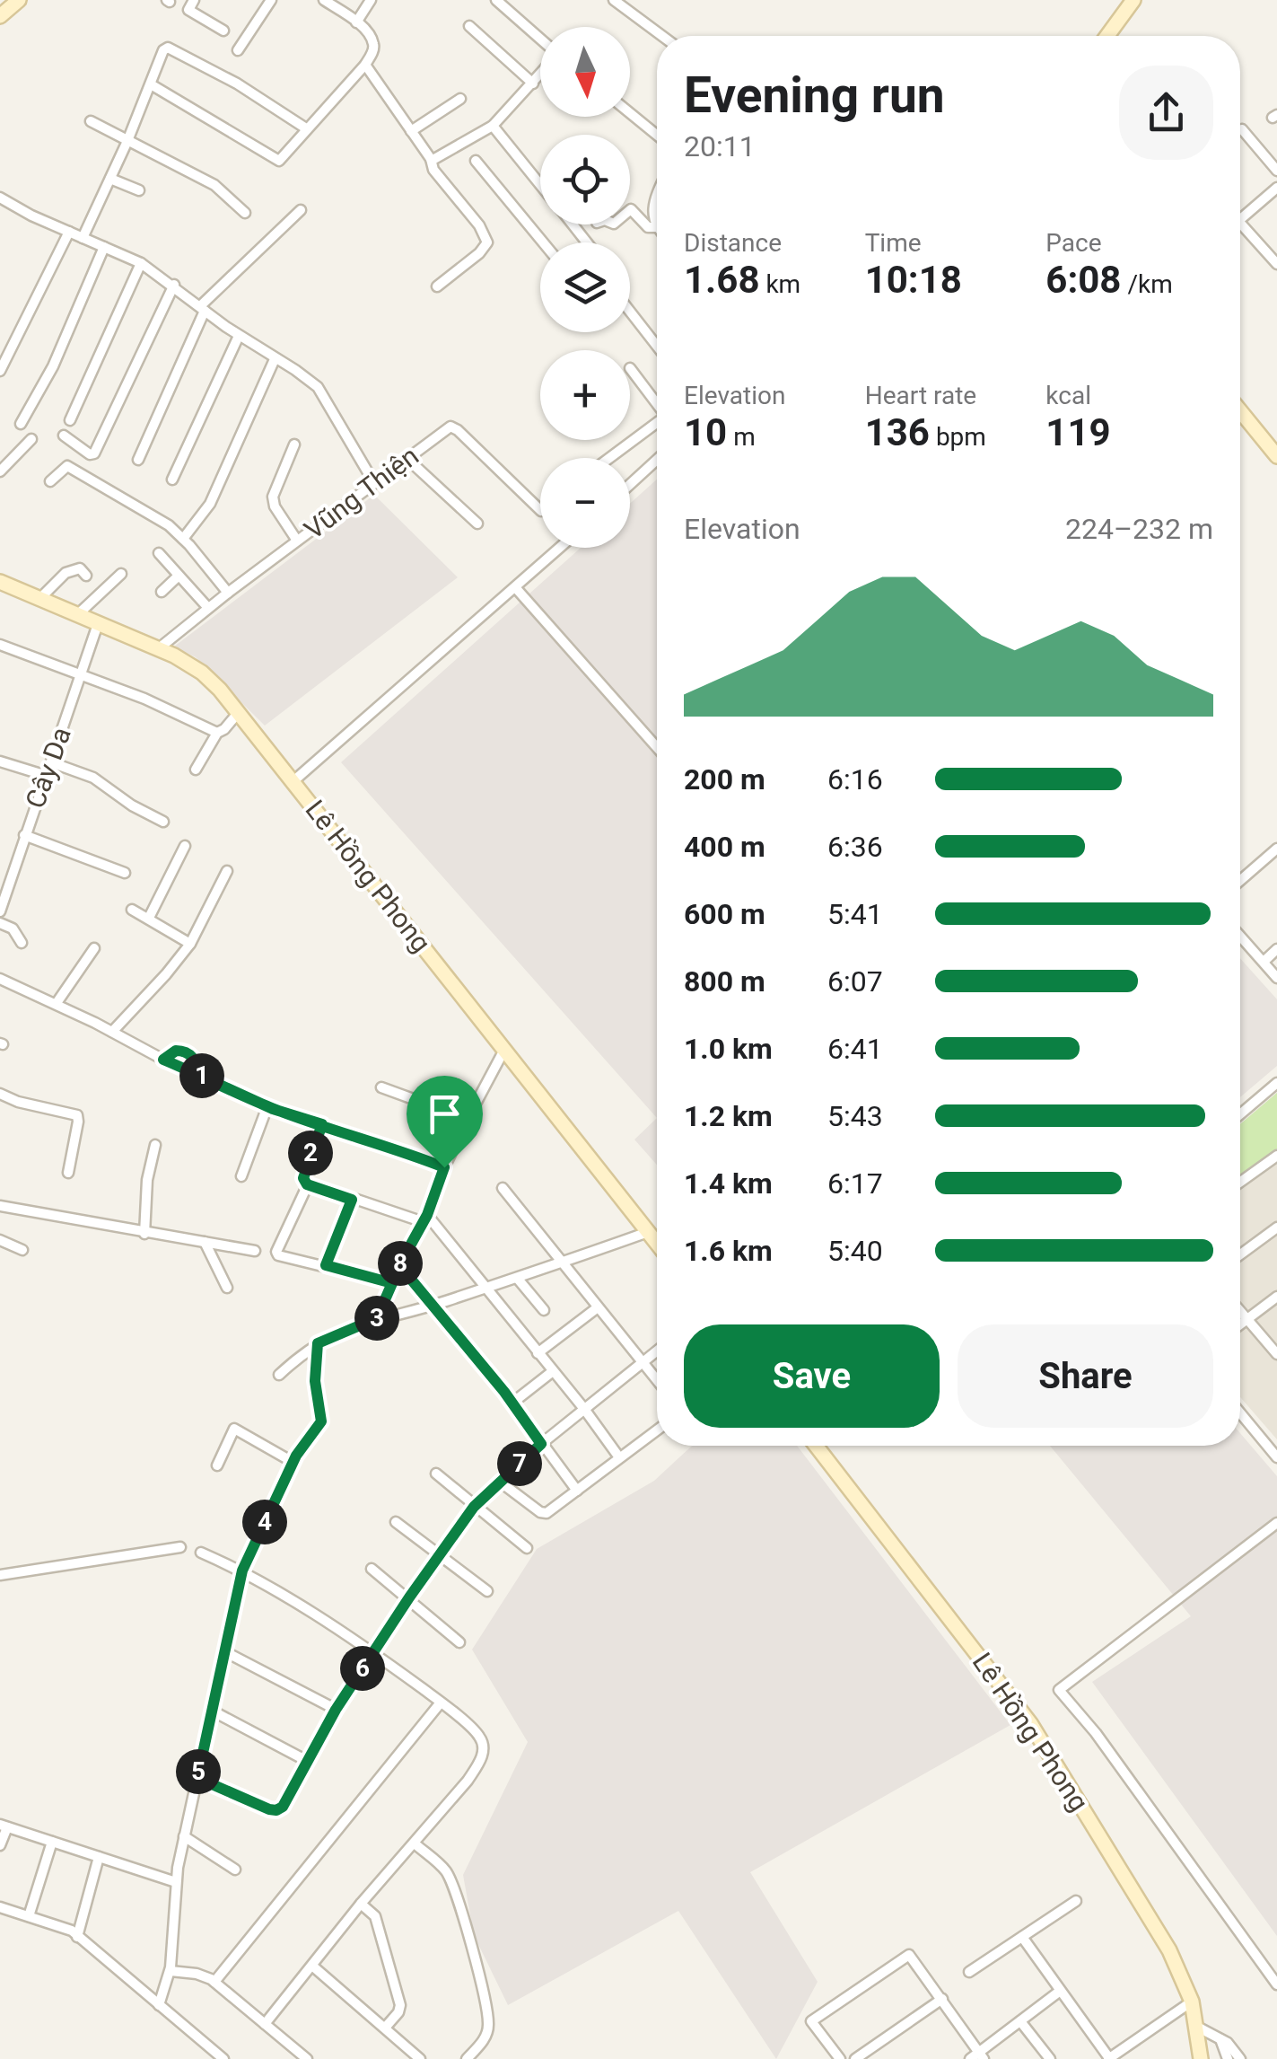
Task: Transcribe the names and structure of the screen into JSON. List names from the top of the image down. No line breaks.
{"streets":{"main road":["Lê Hồng Phong"],"street":["Vũng Thiện","Cây Da"]},"crossings":[["Vũng Thiện","Lê Hồng Phong"],["Cây Da","Lê Hồng Phong"]],"north":"bottom","page":{"map_buttons":["+","−"],"heading":["Evening run","20:11"],"stats":[["Distance","1.68 km"],["Time","10:18"],["Pace","6:08 /km"],["Elevation","10 m"],["Heart rate","136 bpm"],["kcal","119"]],"chart":["Elevation","224–232 m"],"list":[{"name":"200 m","note":"6:16"},{"name":"400 m","note":"6:36"},{"name":"600 m","note":"5:41"},{"name":"800 m","note":"6:07"},{"name":"1.0 km","note":"6:41"},{"name":"1.2 km","note":"5:43"},{"name":"1.4 km","note":"6:17"},{"name":"1.6 km","note":"5:40"}],"pins":["1","2","8","3","7","4","6","5"],"buttons":["Save","Share"]}}
